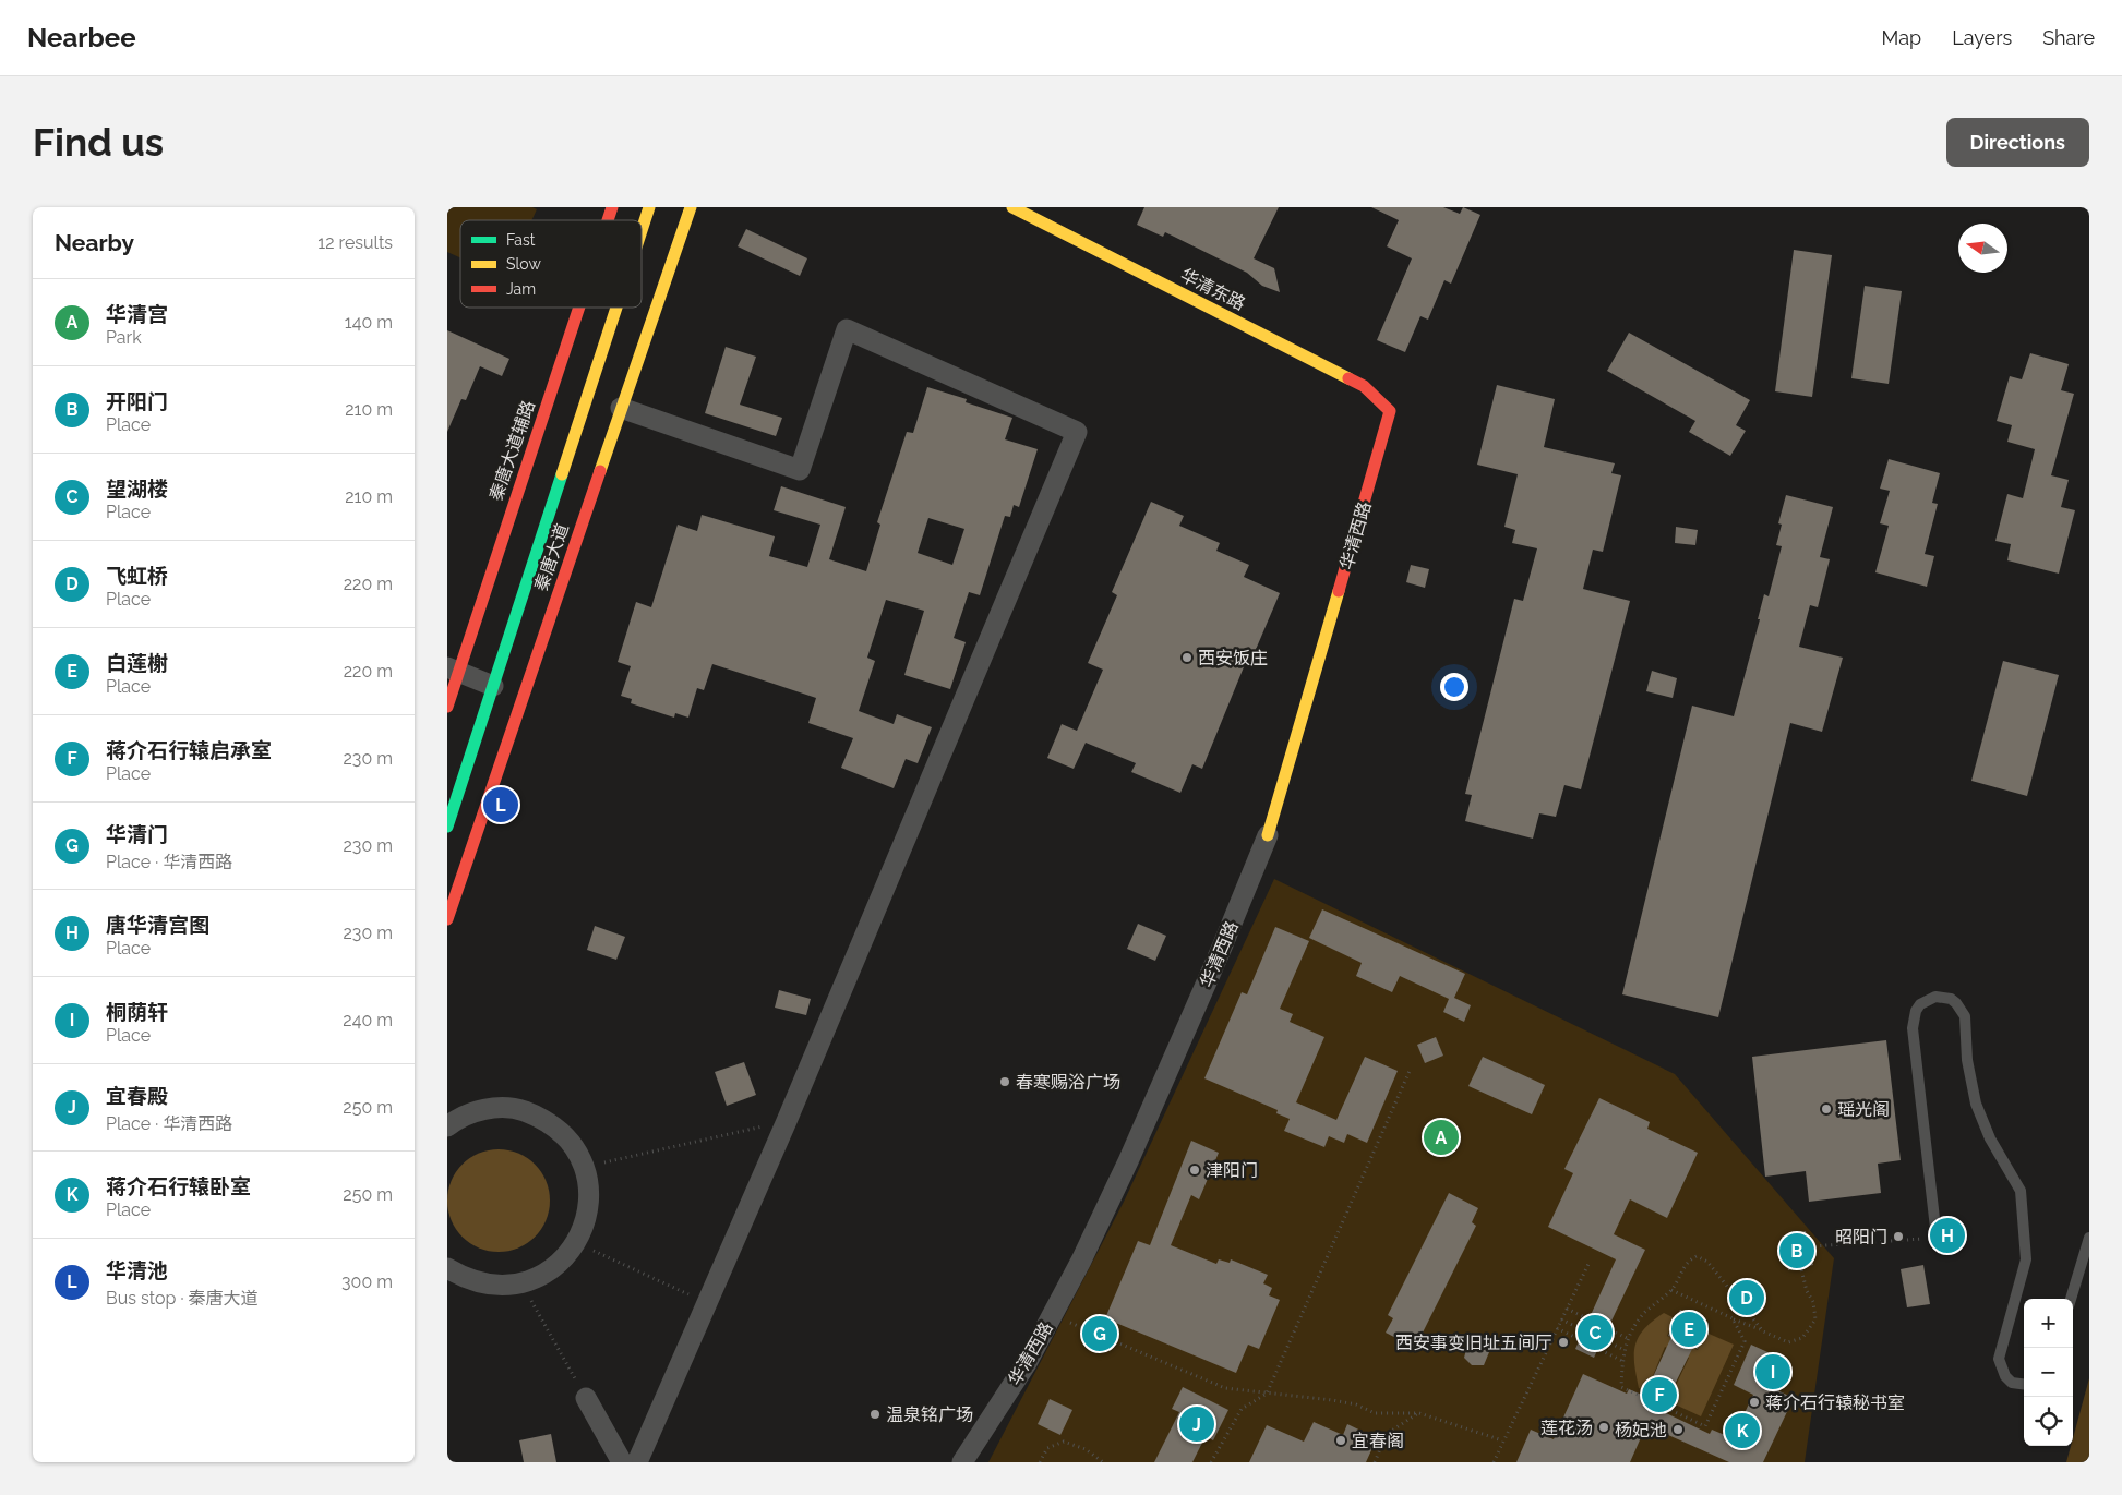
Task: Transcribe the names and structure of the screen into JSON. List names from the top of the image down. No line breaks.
{"streets":{"main road":["华清东路","秦唐大道辅路","华清西路","秦唐大道"]},"crossings":[["华清东路","华清西路"]],"places":["西安饭庄","春寒赐浴广场","瑶光阁","津阳门","昭阳门","西安事变旧址五间厅","蒋介石行辕秘书室","温泉铭广场","莲花汤","杨妃池","宜春阁"],"legend":["Fast","Slow","Jam"],"north":"left","page":{"header":"Nearbee","nav":["Map","Layers","Share"],"buttons":"Directions","title":"Find us","heading":["Nearby","12 results"],"list":[{"mark":"A","name":"华清宫","note":"Park","value":"140 m"},{"mark":"B","name":"开阳门","note":"Place","value":"210 m"},{"mark":"C","name":"望湖楼","note":"Place","value":"210 m"},{"mark":"D","name":"飞虹桥","note":"Place","value":"220 m"},{"mark":"E","name":"白莲榭","note":"Place","value":"220 m"},{"mark":"F","name":"蒋介石行辕启承室","note":"Place","value":"230 m"},{"mark":"G","name":"华清门","note":"Place · 华清西路","value":"230 m"},{"mark":"H","name":"唐华清宫图","note":"Place","value":"230 m"},{"mark":"I","name":"桐荫轩","note":"Place","value":"240 m"},{"mark":"J","name":"宜春殿","note":"Place · 华清西路","value":"250 m"},{"mark":"K","name":"蒋介石行辕卧室","note":"Place","value":"250 m"},{"mark":"L","name":"华清池","note":"Bus stop · 秦唐大道","value":"300 m"}],"pins":["L","A","H","B","D","E","C","G","I","F","J","K"],"map_buttons":["+","−"]}}
